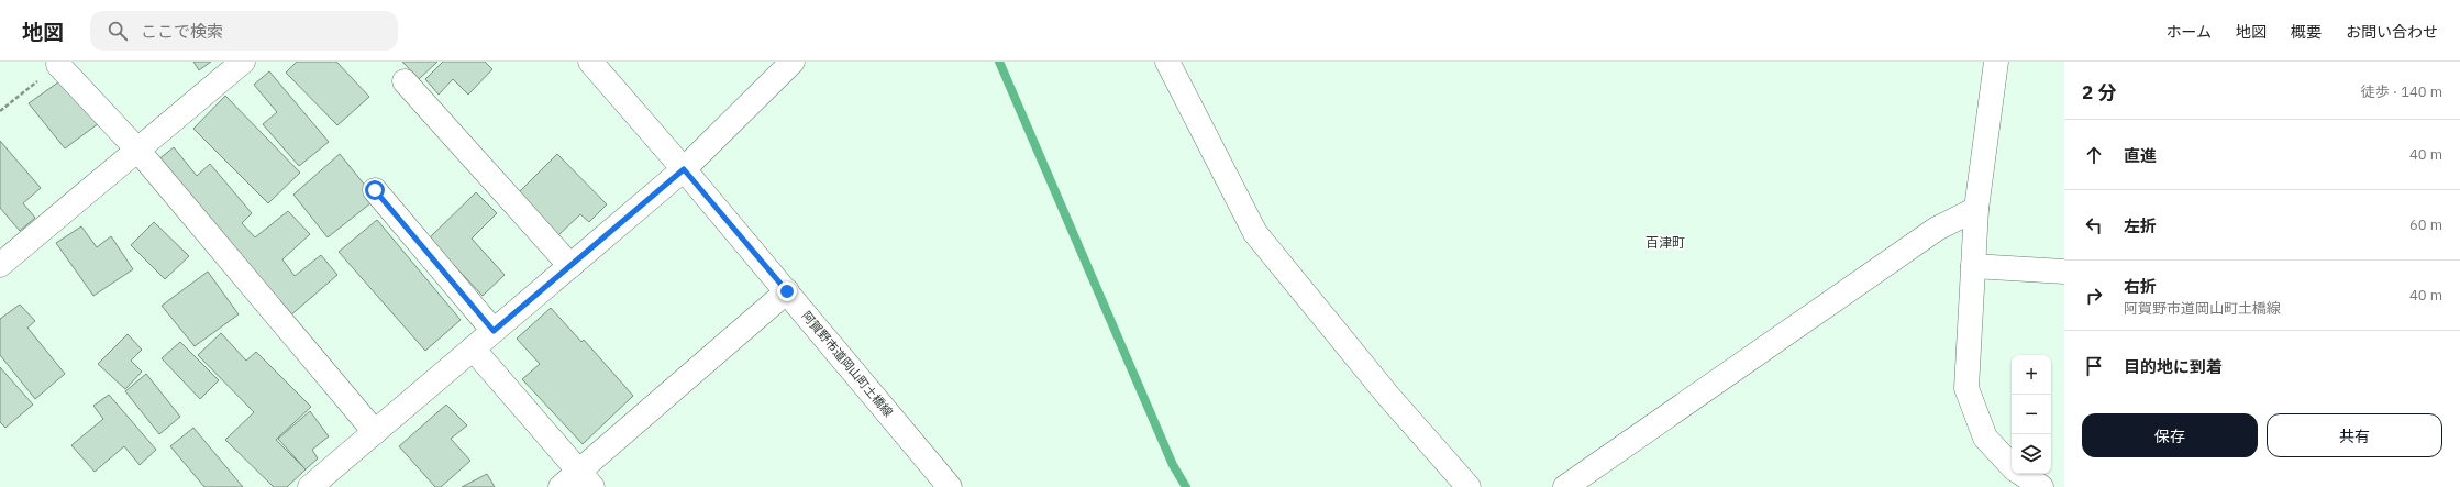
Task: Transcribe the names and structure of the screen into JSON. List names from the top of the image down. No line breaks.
{"streets":{"street":["阿賀野市道岡山町土橋線"]},"districts":["百津町"],"page":{"header":"地図","search":"ここで検索","nav":["ホーム","地図","概要","お問い合わせ"],"heading":["2 分","徒歩 · 140 m"],"list":[["直進","40 m"],["左折","60 m"],["右折","阿賀野市道岡山町土橋線","40 m"],"目的地に到着"],"map_buttons":["+","−"],"buttons":["保存","共有"]}}
